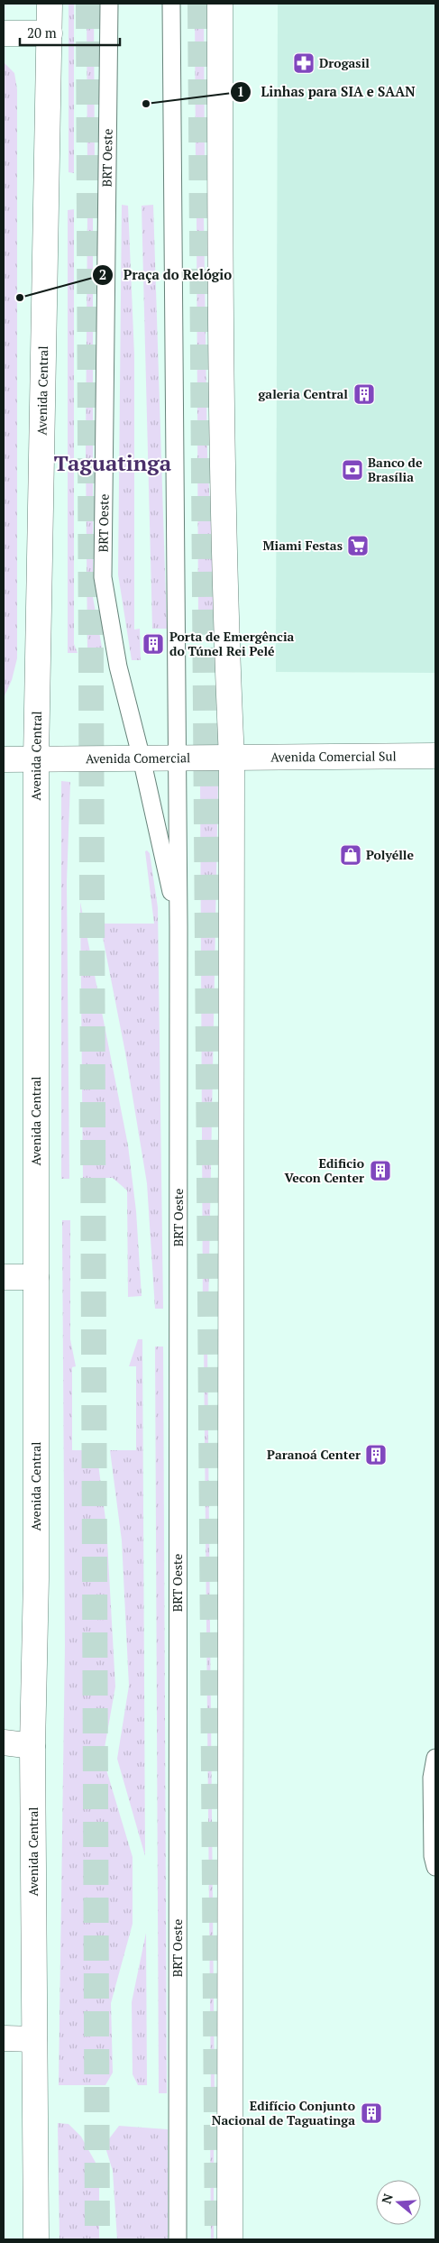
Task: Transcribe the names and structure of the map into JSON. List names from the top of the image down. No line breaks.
{"streets":{"main road":["Avenida Central","Avenida Comercial Sul","Avenida Comercial"],"lane":["BRT Oeste"]},"crossings":[["BRT Oeste","Avenida Comercial"],["Avenida Central","Avenida Comercial"],["Avenida Comercial Sul","Avenida Comercial"]],"districts":["Taguatinga"],"places":{"pharmacy":["Drogasil"],"other":["Linhas para SIA e SAAN","Praça do Relógio"],"building":["galeria Central","Porta de Emergência do Túnel Rei Pelé","Edificio Vecon Center","Paranoá Center","Edifício Conjunto Nacional de Taguatinga"],"bank":["Banco de Brasília"],"supermarket":["Miami Festas"],"shop":["Polyélle"]},"scale_bar":"20 m","north":"left"}
